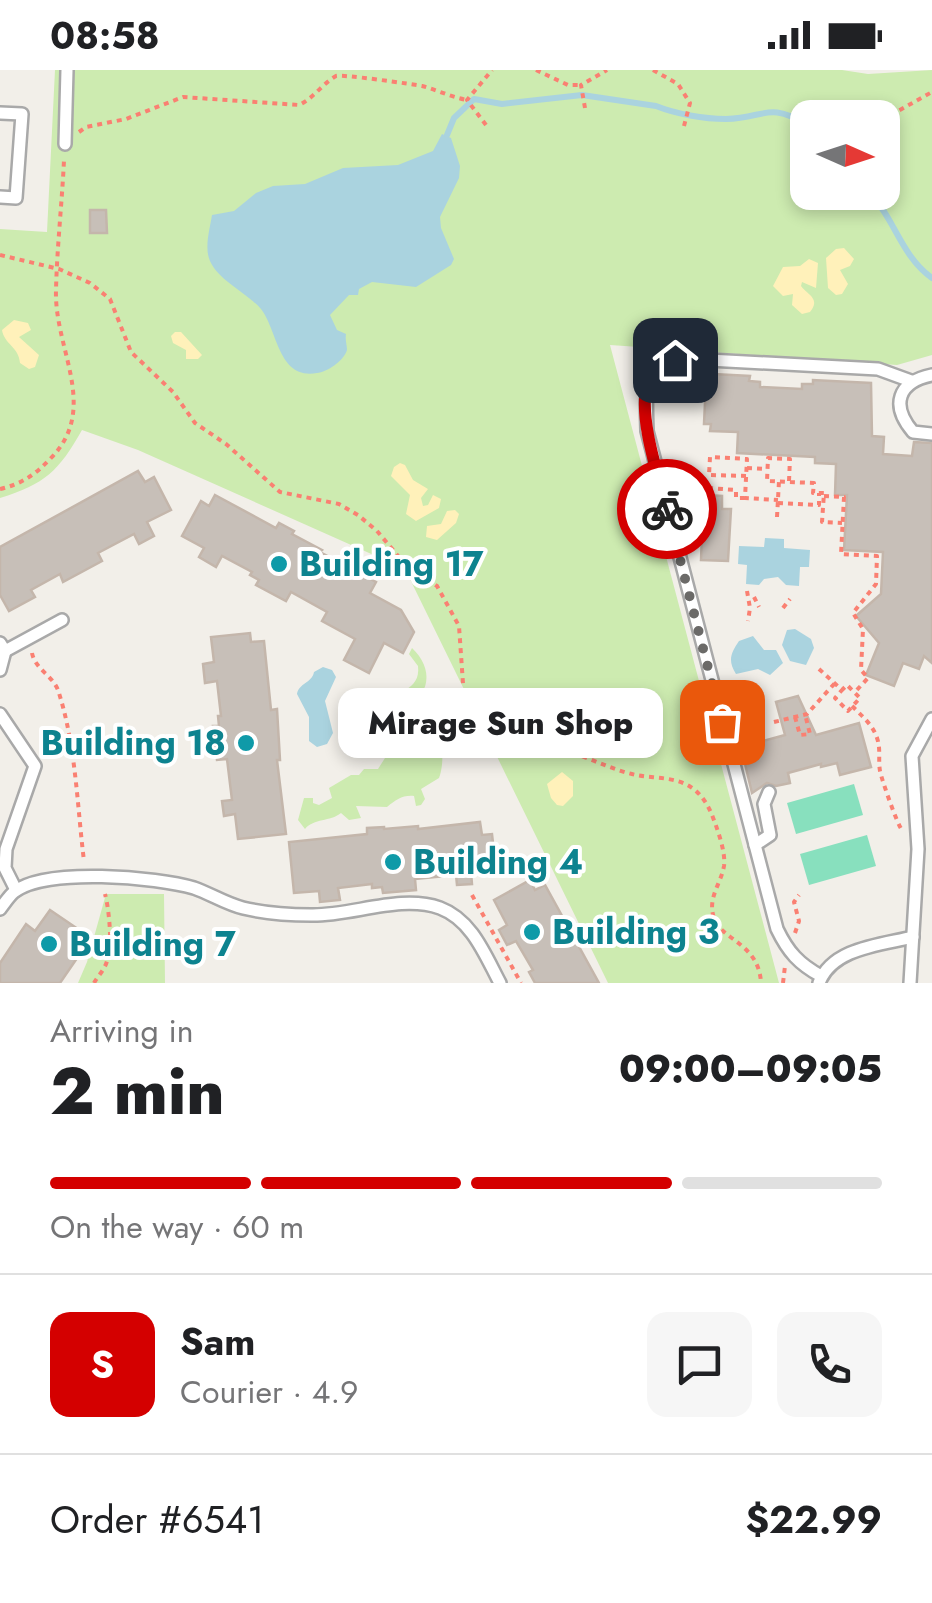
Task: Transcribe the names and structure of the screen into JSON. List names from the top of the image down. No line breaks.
{"places":["Building 17","Mirage Sun Shop","Building 18","Building 4","Building 3","Building 7"],"north":"right","page":{"status":"08:58","bubble":"Mirage Sun Shop","heading":["2 min","Arriving in","09:00–09:05"],"panel":["Sam","Courier · 4.9","Order #6541","$22.99"],"bar":"On the way · 60 m","round":"S"}}
